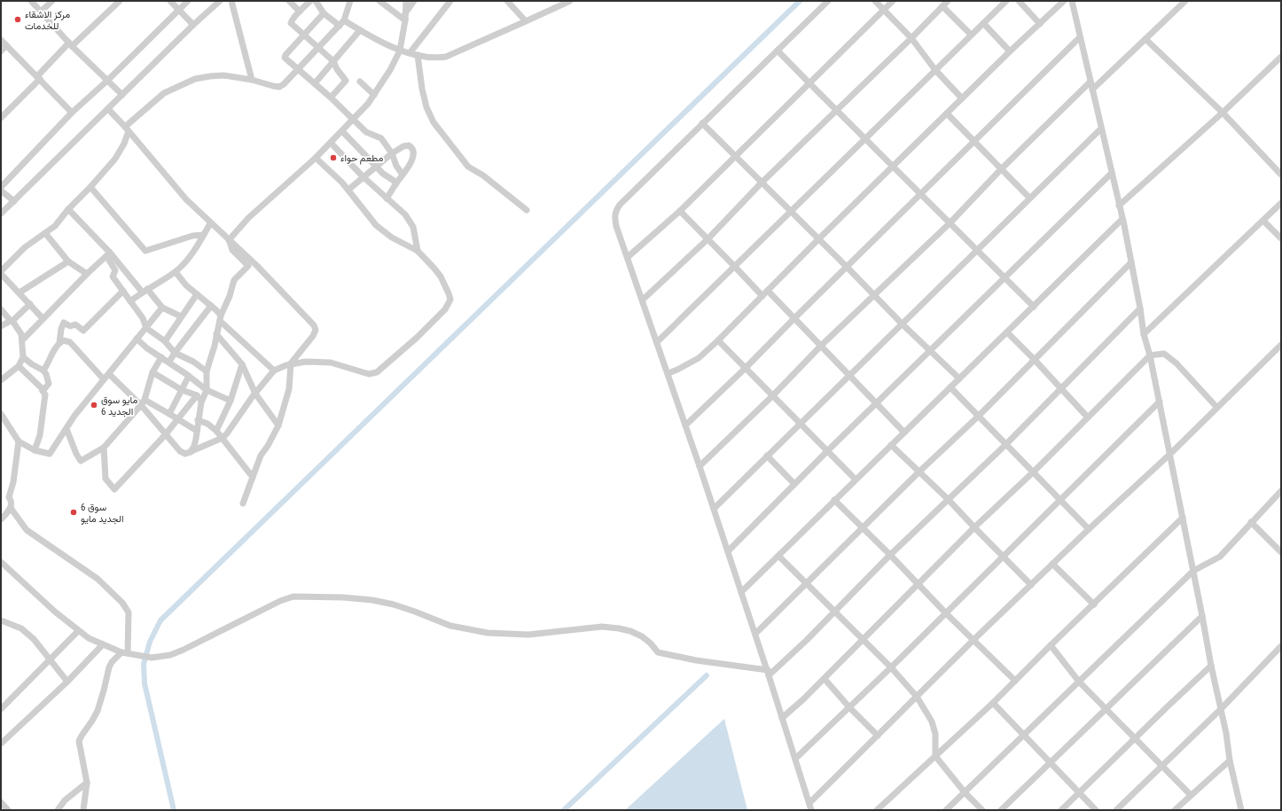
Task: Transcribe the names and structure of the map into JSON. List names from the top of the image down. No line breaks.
{"places":["مركز الاشقاء للخدمات","مطعم حواء","مايو سوق 6 الجديد","سوق 6 الجديد مايو"]}
